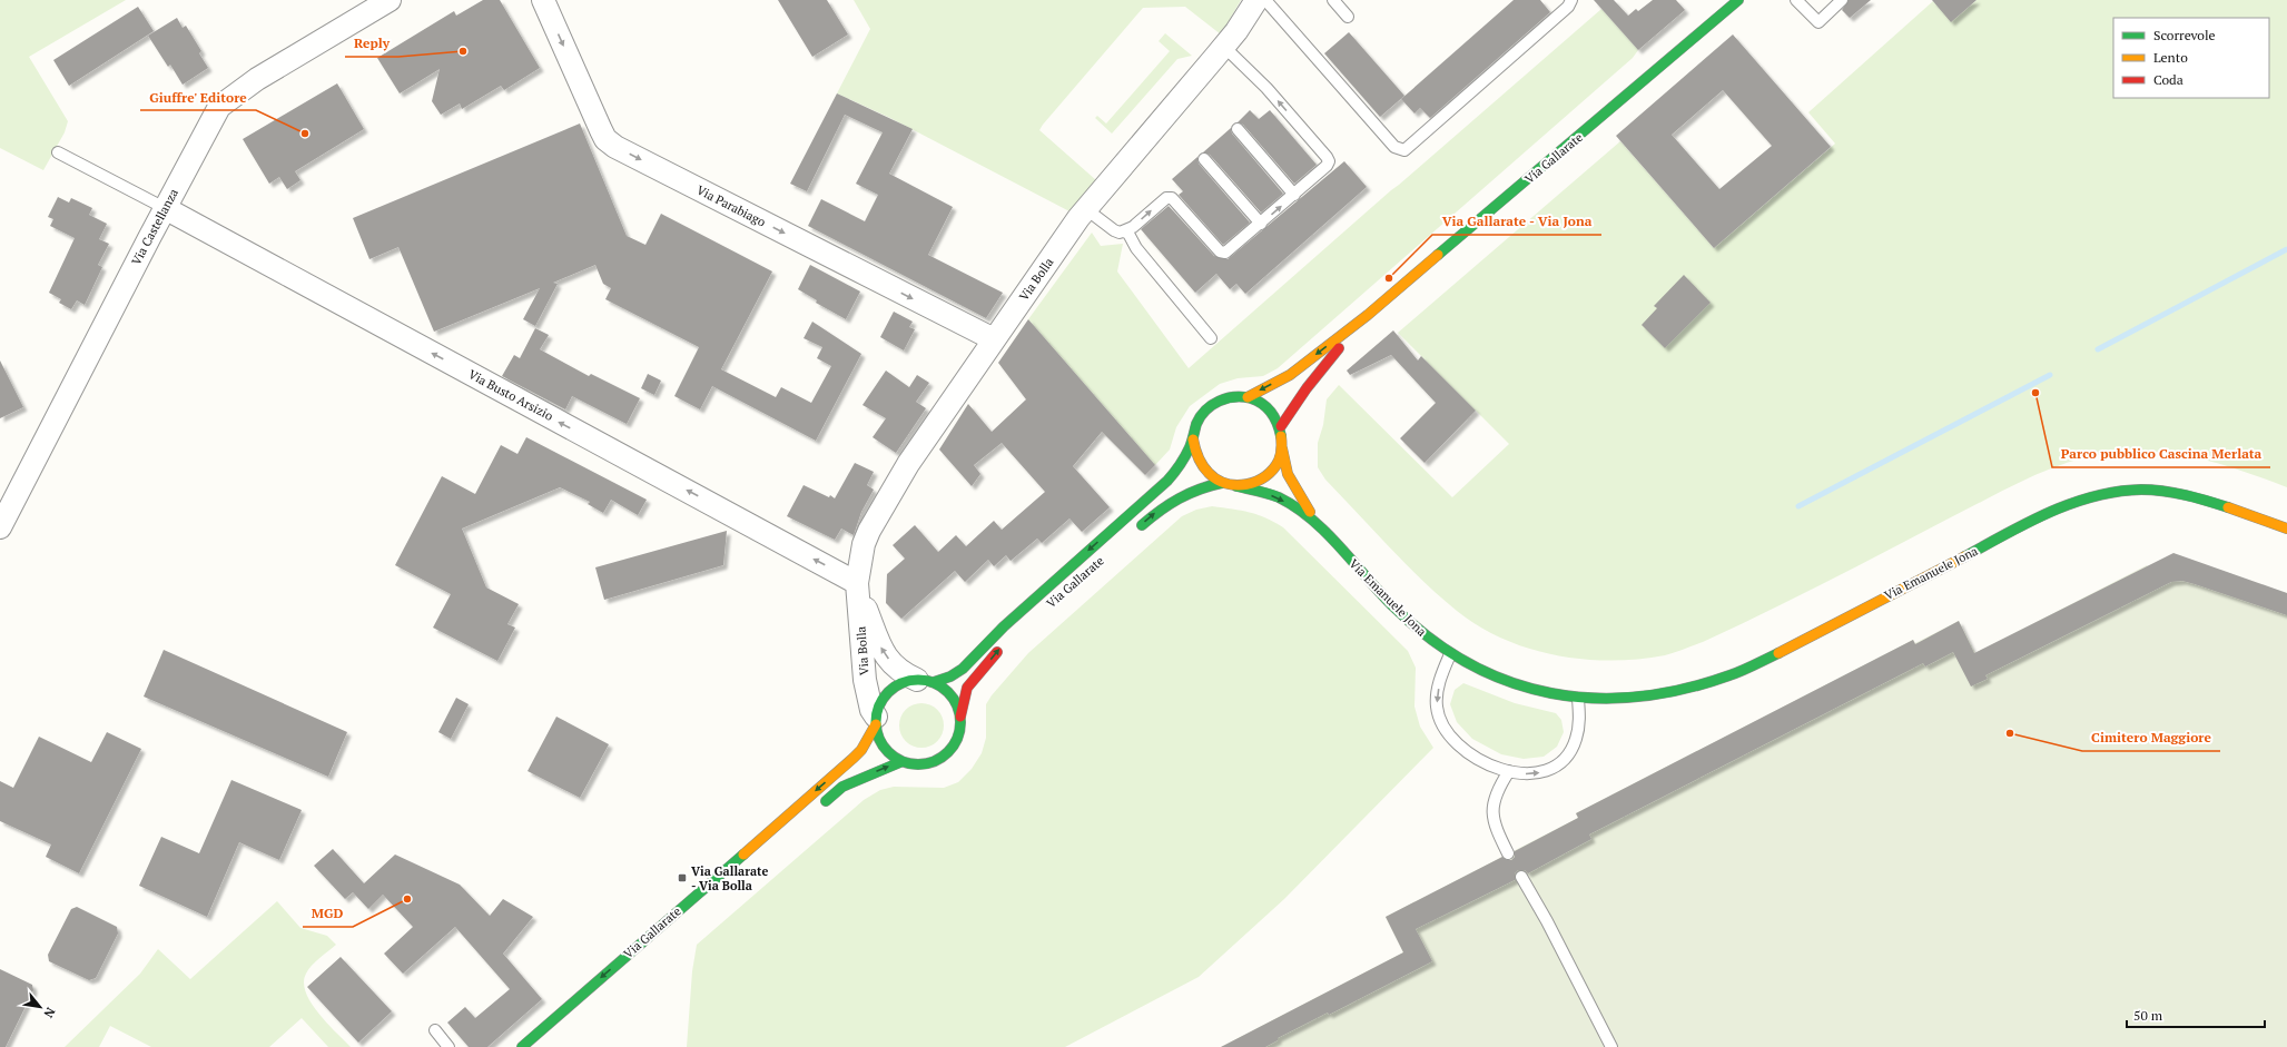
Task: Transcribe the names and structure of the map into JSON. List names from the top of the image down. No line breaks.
{"streets":{"main road":["Via Gallarate","Via Emanuele Jona"],"street":["Via Parabiago","Via Castellanza","Via Bolla","Via Busto Arsizio"]},"crossings":[["Via Gallarate","Via Bolla"],["Via Gallarate","Via Emanuele Jona"],["Via Parabiago","Via Bolla"],["Via Castellanza","Via Busto Arsizio"],["Via Bolla","Via Busto Arsizio"]],"one_way":["Via Parabiago","Via Busto Arsizio"],"places":{"other":["Reply","Giuffre' Editore","Via Gallarate - Via Jona","Parco pubblico Cascina Merlata","Cimitero Maggiore","MGD"],"transit":["Via Gallarate - Via Bolla"]},"legend":["Scorrevole","Lento","Coda"],"scale_bar":"50 m","north":"bottom right"}
